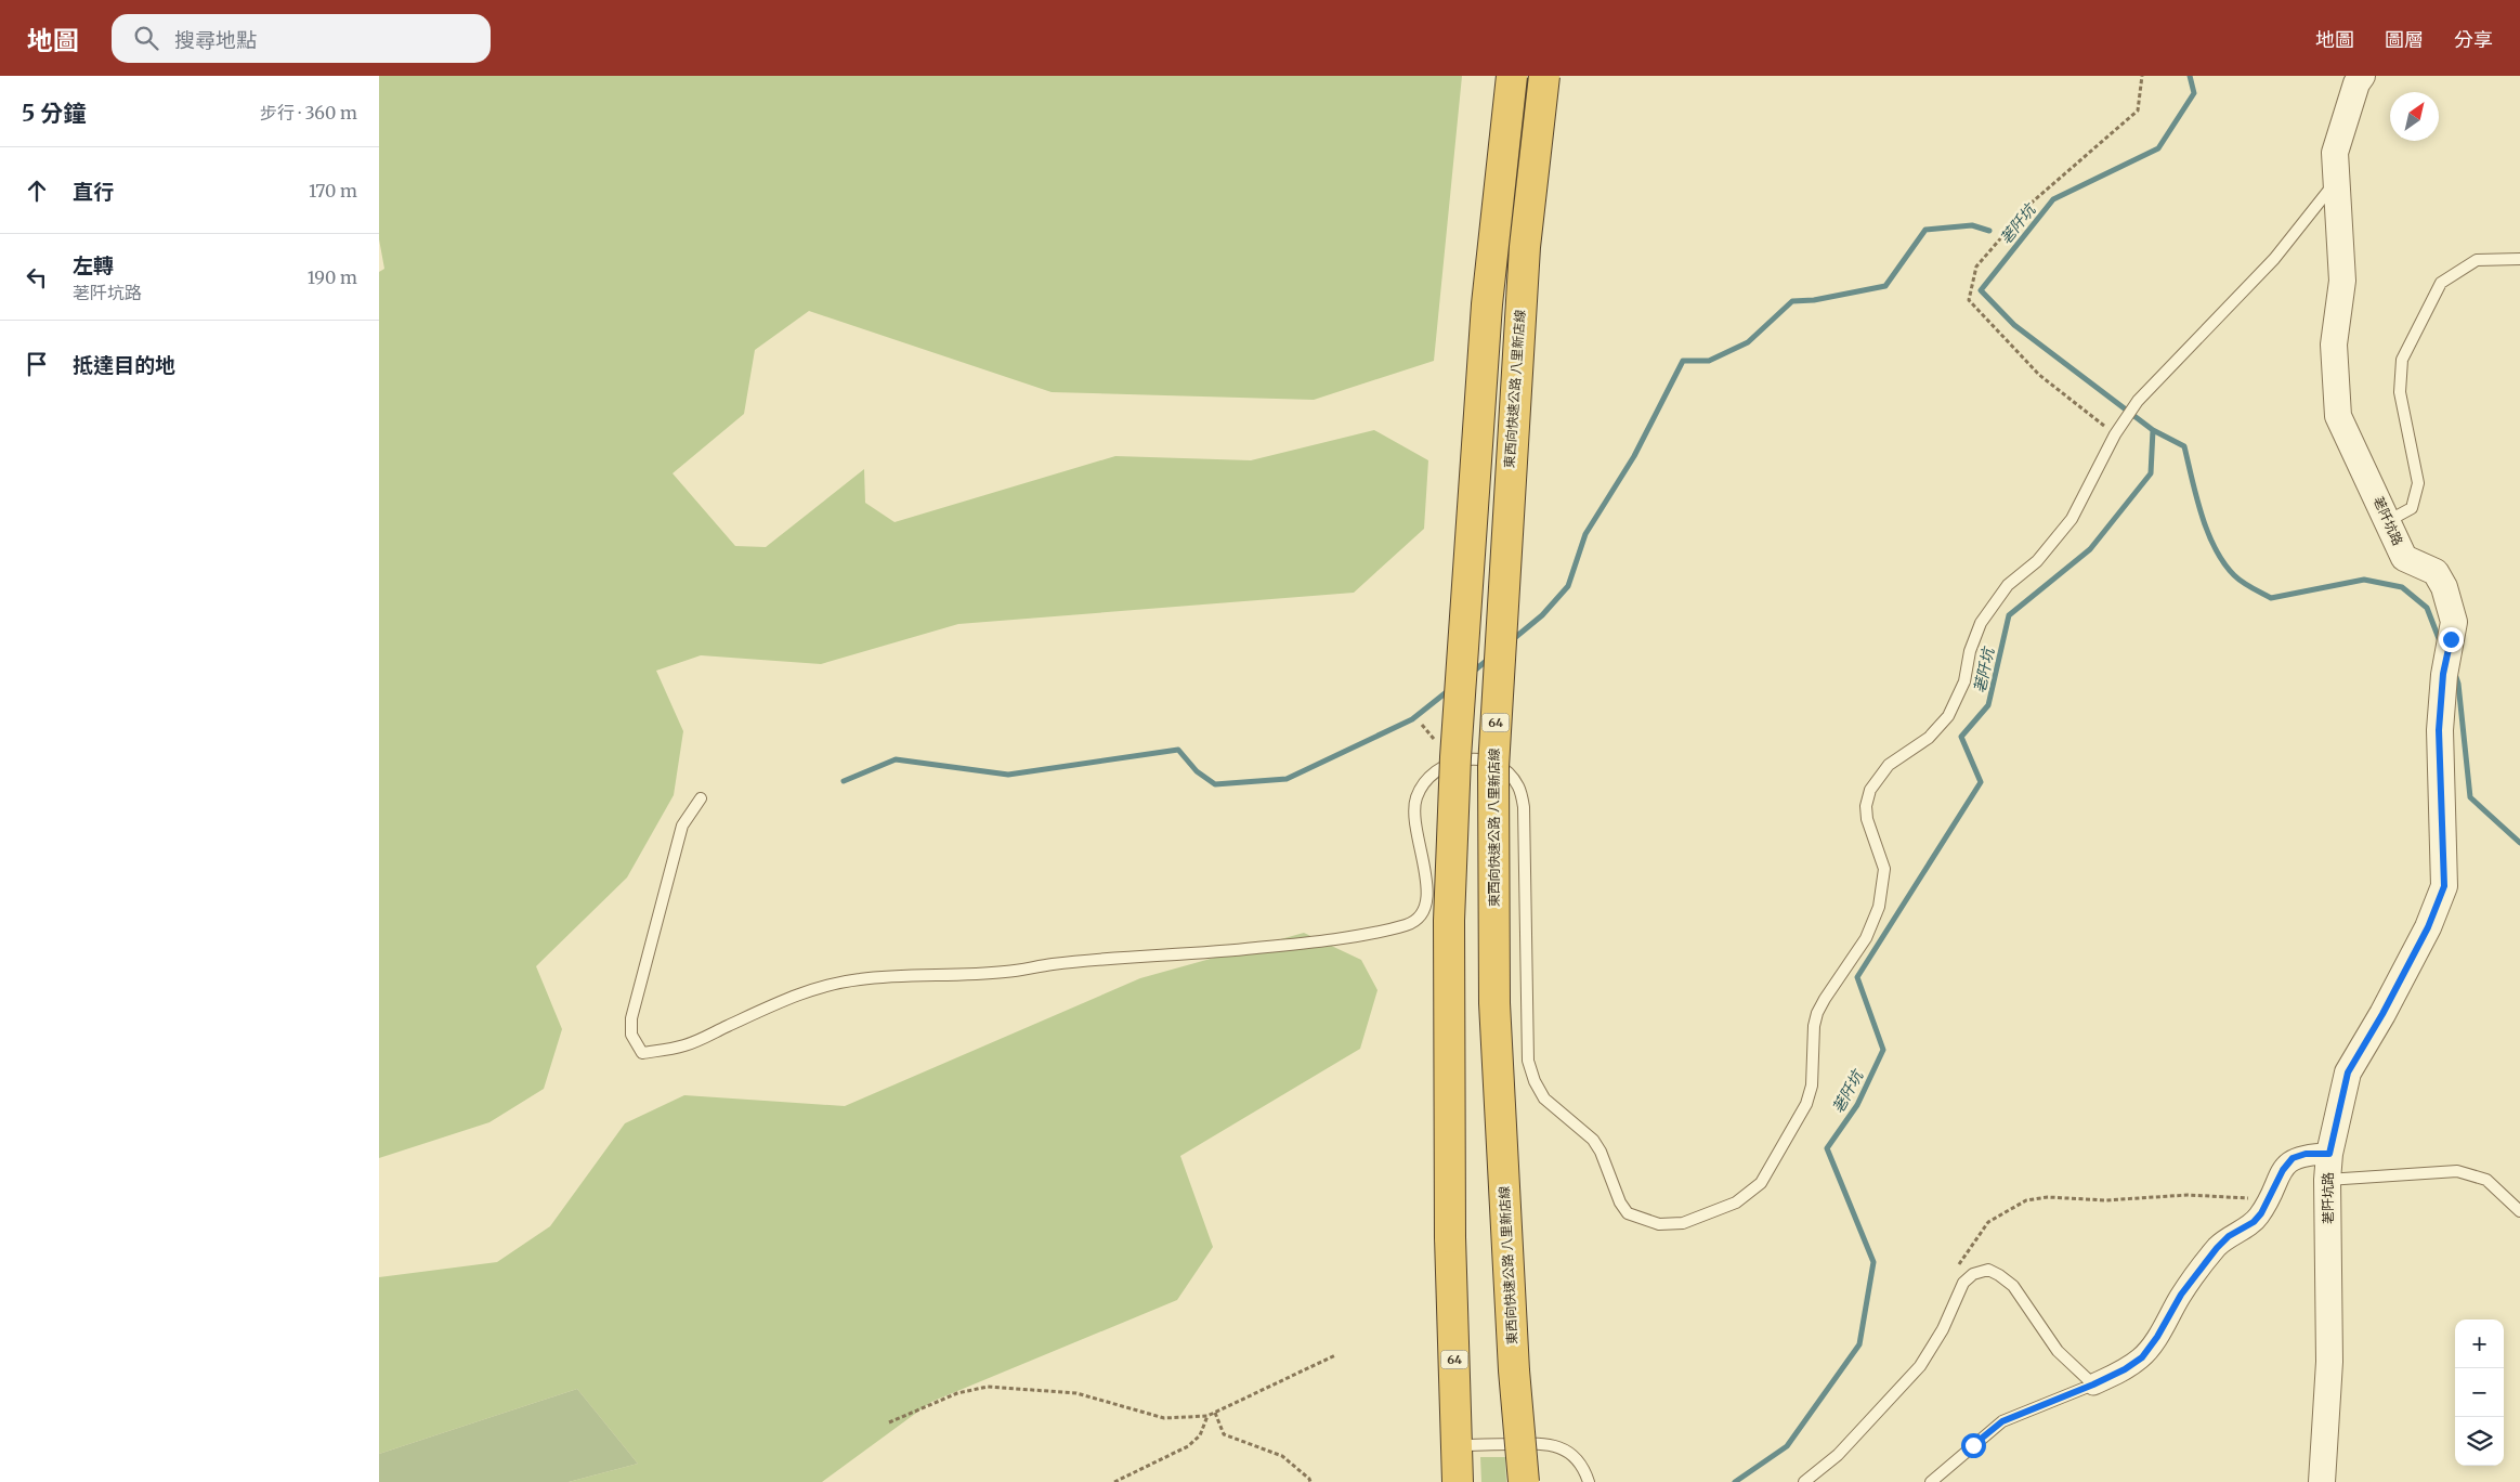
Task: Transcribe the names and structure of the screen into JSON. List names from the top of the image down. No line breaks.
{"streets":{"highway":["東西向快速公路 八里新店線","64"],"street":["荖阡坑路"]},"water":["荖阡坑"],"north":"top right","page":{"header":"地圖","search":"搜尋地點","nav":["地圖","圖層","分享"],"heading":["5 分鐘","步行 · 360 m"],"list":[["直行","170 m"],["左轉","荖阡坑路","190 m"],"抵達目的地"],"map_buttons":["+","−"]}}
